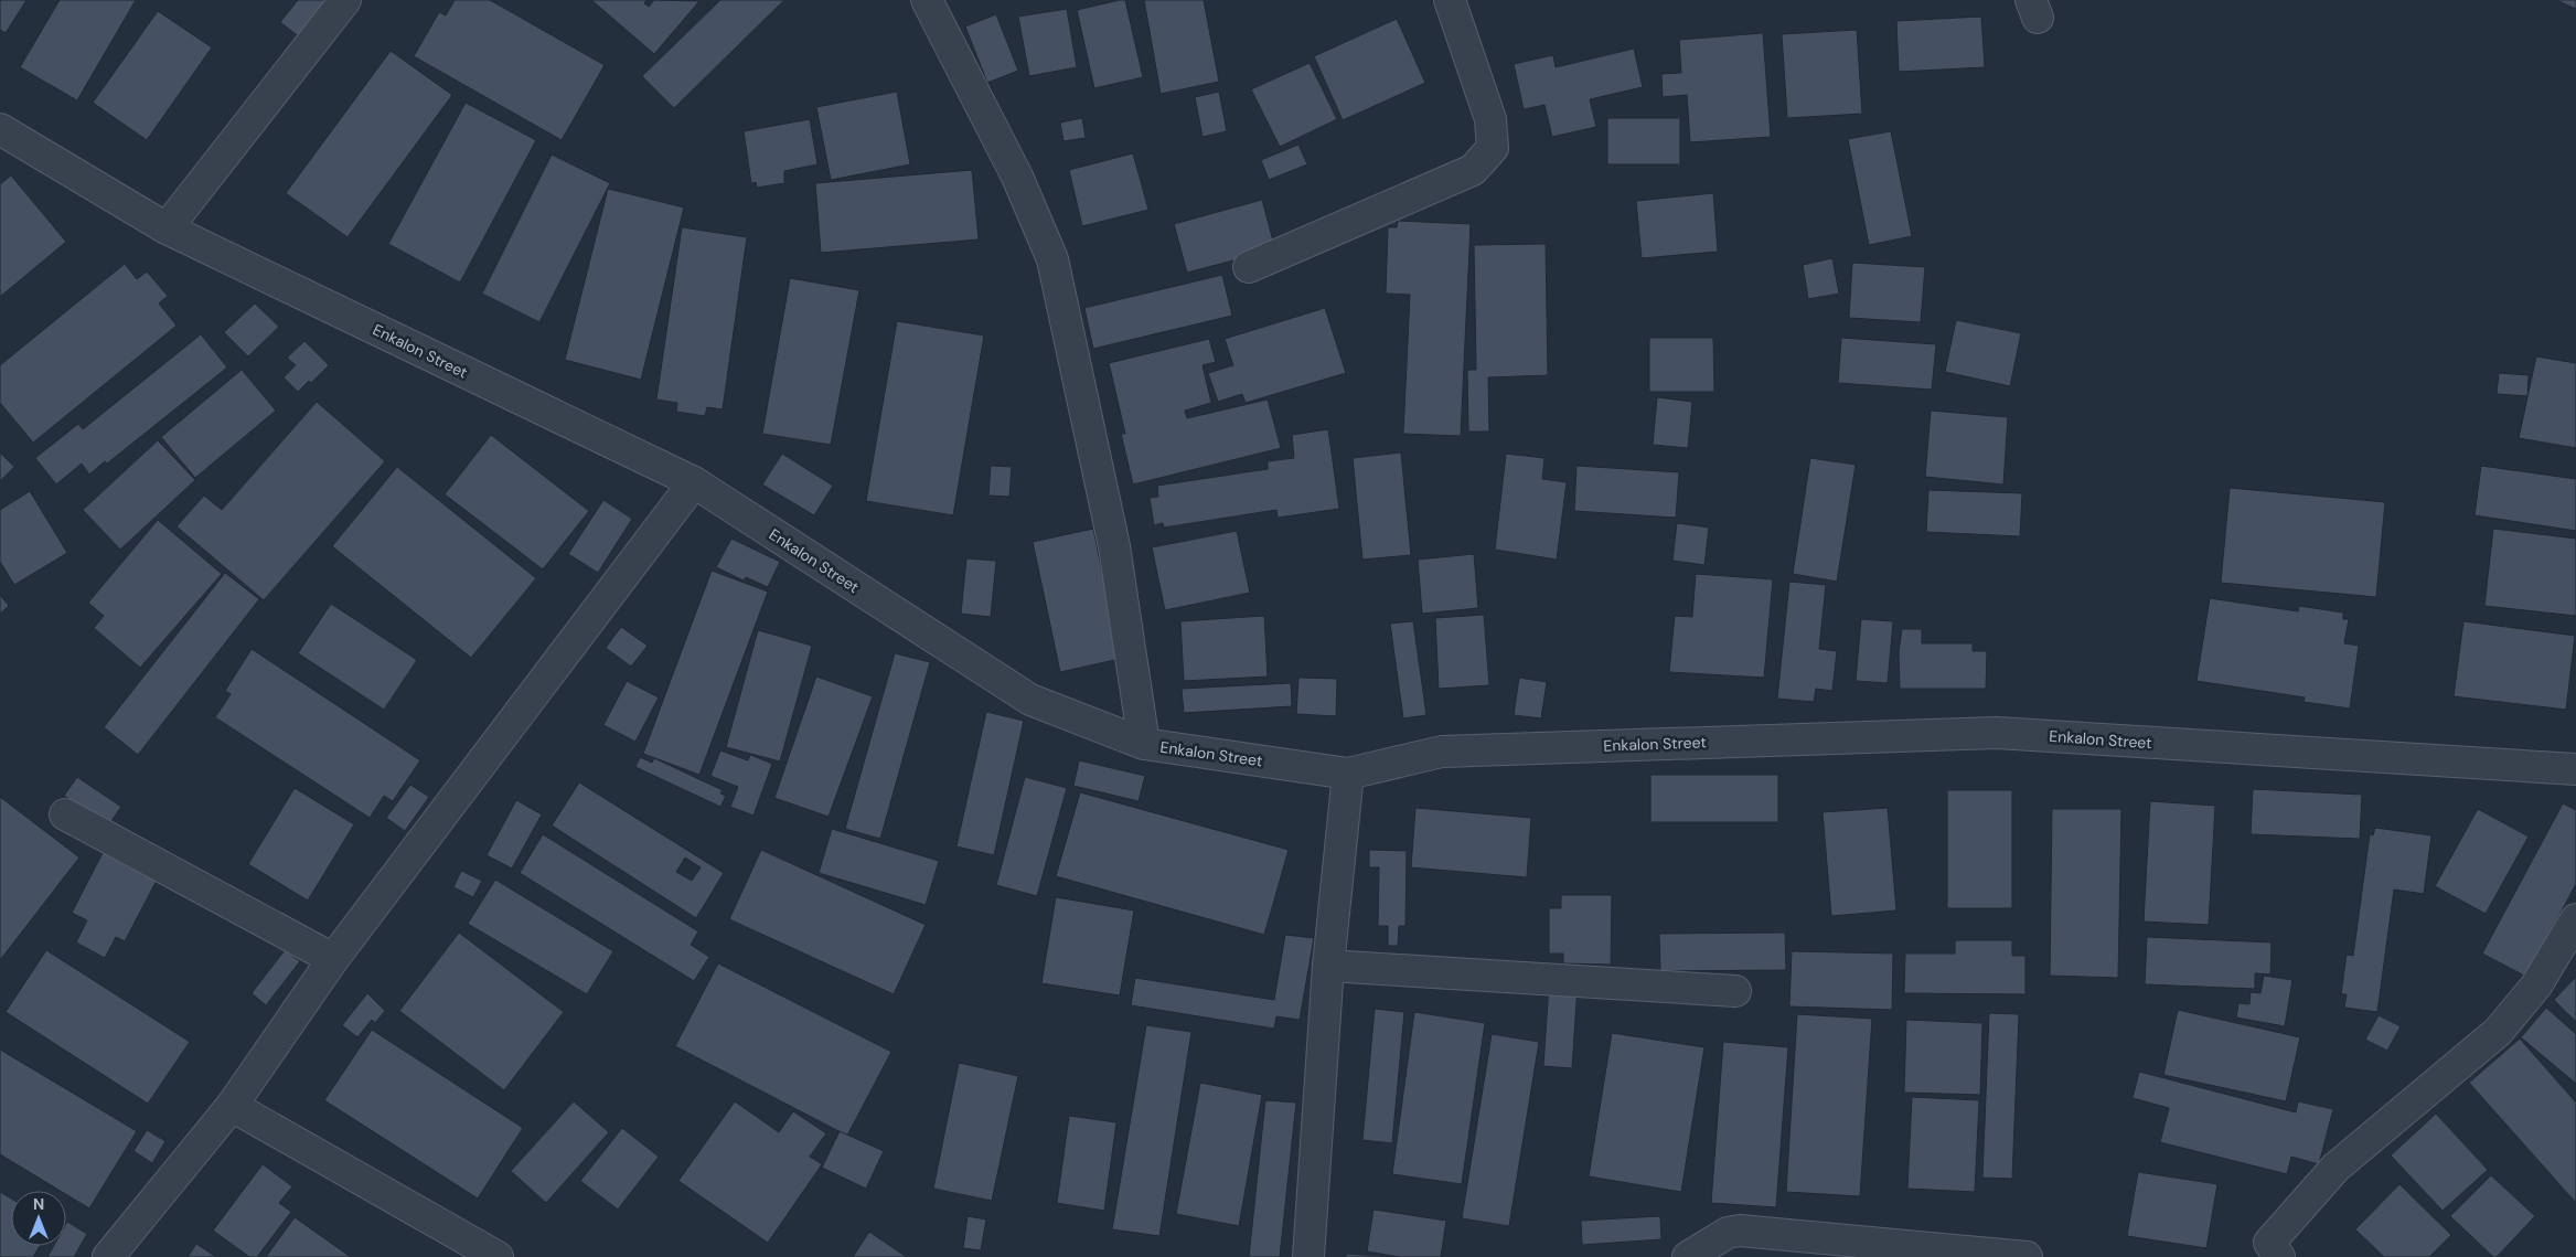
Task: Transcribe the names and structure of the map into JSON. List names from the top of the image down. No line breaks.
{"streets":{"street":["Enkalon Street"]},"north":"top"}
